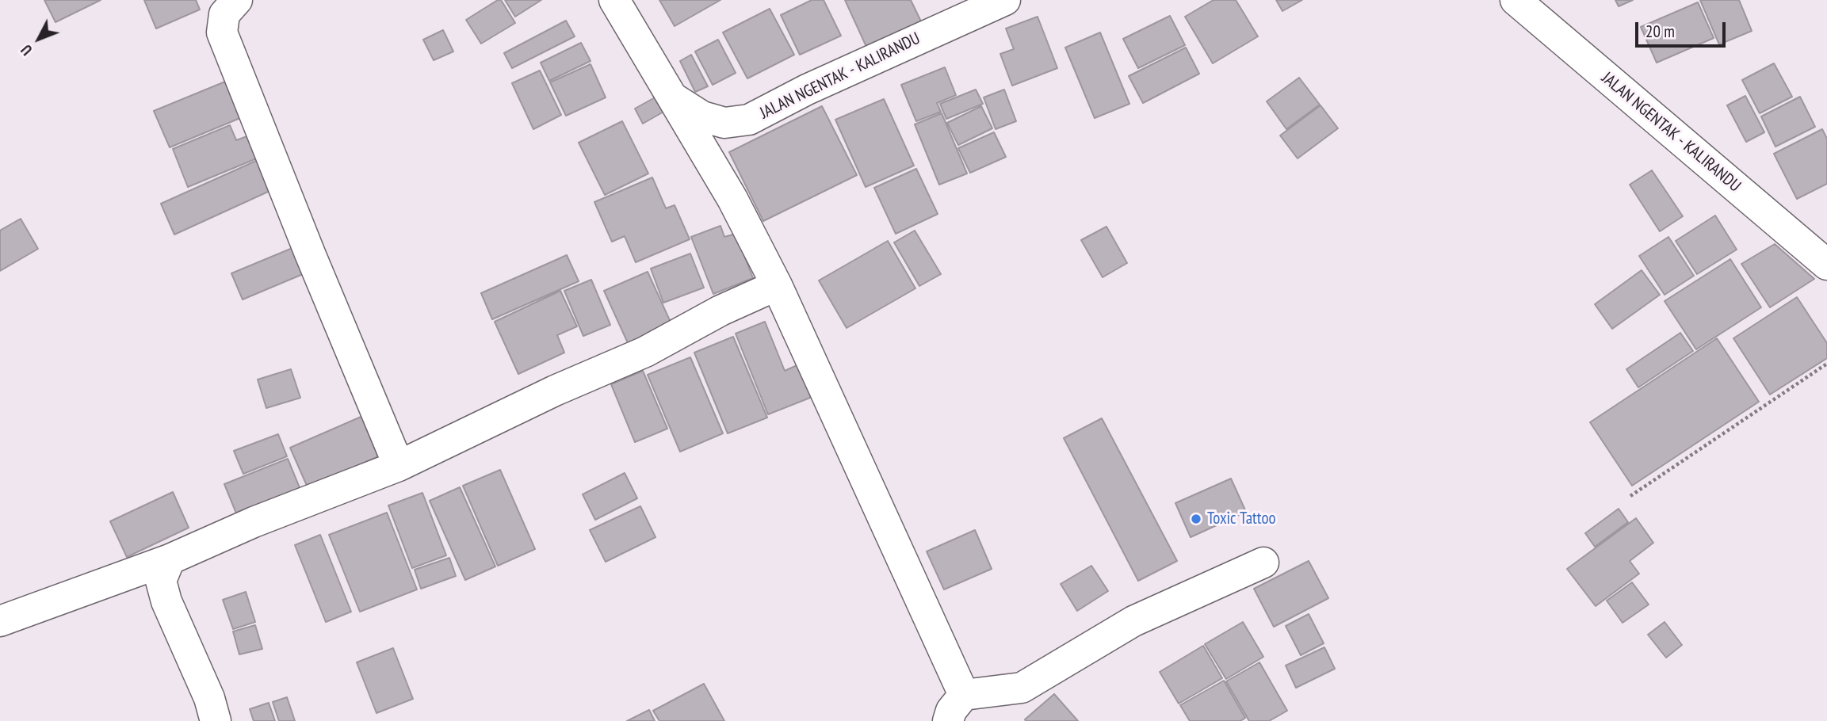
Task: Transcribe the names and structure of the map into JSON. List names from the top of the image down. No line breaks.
{"streets":{"street":["JALAN NGENTAK - KALIRANDU"]},"places":["Toxic Tattoo"],"scale_bar":"20 m","north":"bottom left"}
